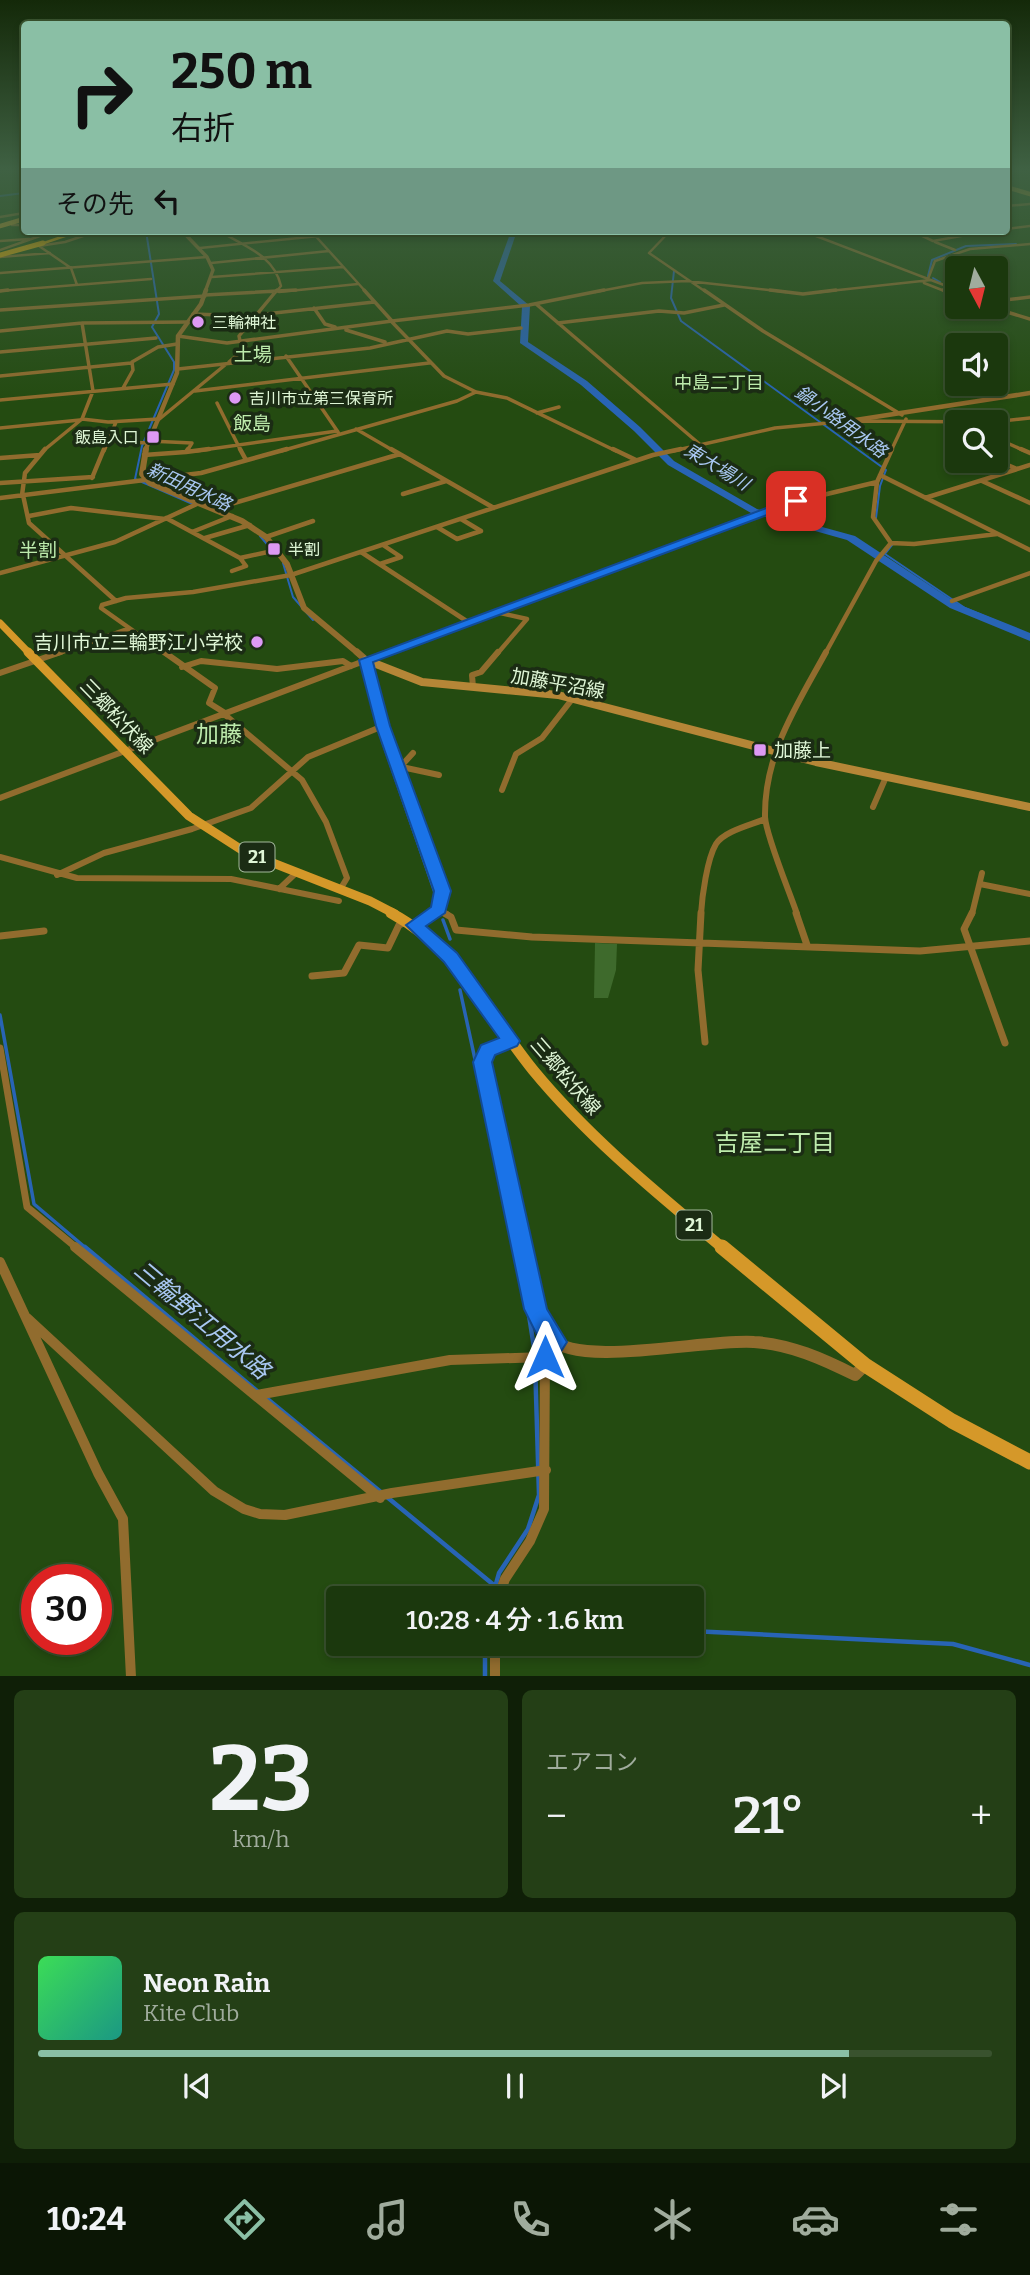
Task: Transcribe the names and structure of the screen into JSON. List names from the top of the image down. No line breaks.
{"streets":{"main road":["加藤平沼線","三郷松伏線","21"]},"districts":["土場","中島二丁目","飯島","半割","加藤","吉屋二丁目"],"water":["鍋小路用水路","東大場川","新田用水路","三輪野江用水路"],"places":{"other":["三輪神社","吉川市立第三保育所","吉川市立三輪野江小学校"],"transit":["飯島入口","半割","加藤上"]},"north":"bottom","page":{"turn":["250 m","右折"],"then":"その先","limit":"30","trip":"10:28 · 4 分 · 1.6 km","tile":[["23","km/h"],"エアコン"],"heat":["−","21°","+"],"song":["Neon Rain","Kite Club"],"tabs":"10:24"}}
